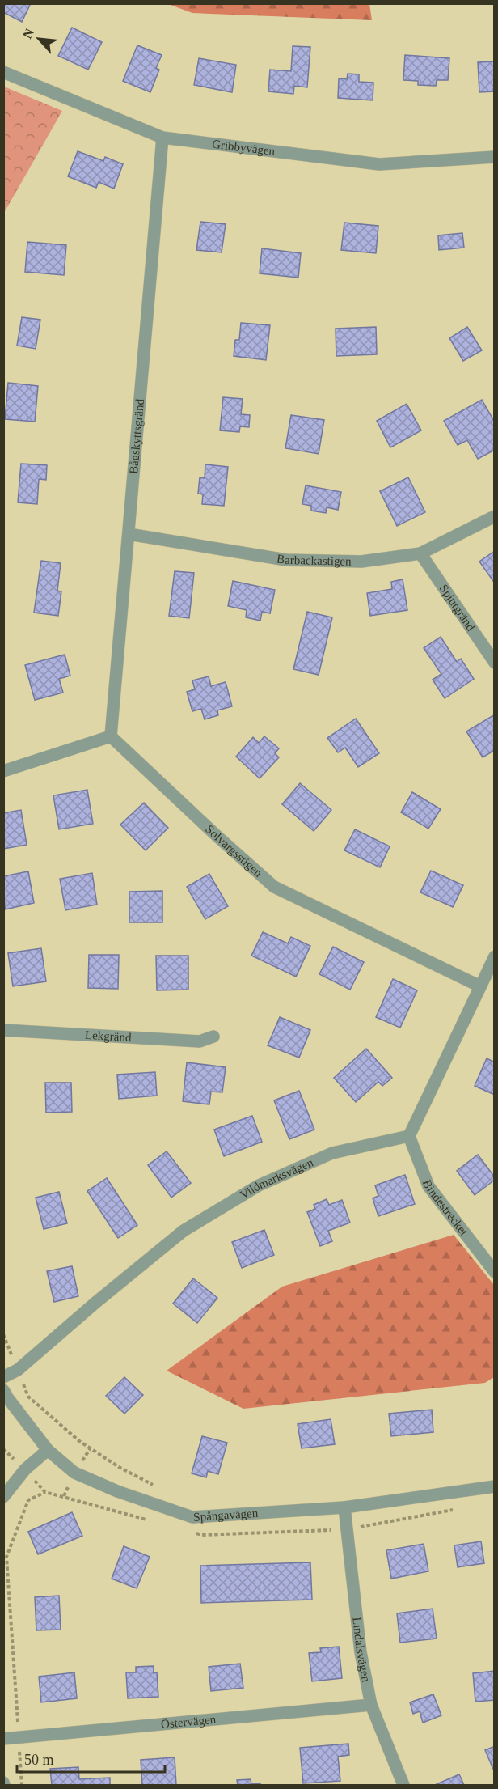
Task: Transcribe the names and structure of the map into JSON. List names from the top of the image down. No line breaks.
{"streets":{"street":["Gribbyvägen","Bågskyttsgränd","Barbackastigen","Spjutgränd","Solvargsstigen","Lekgränd","Vildmarksvägen","Bindestrecket","Spångavägen","Lindalsvägen","Östervägen"]},"crossings":[["Gribbyvägen","Bågskyttsgränd"],["Bågskyttsgränd","Barbackastigen"],["Bågskyttsgränd","Solvargsstigen"],["Barbackastigen","Spjutgränd"],["Vildmarksvägen","Bindestrecket"],["Spångavägen","Lindalsvägen"],["Lindalsvägen","Östervägen"]],"scale_bar":"50 m","north":"top left"}
